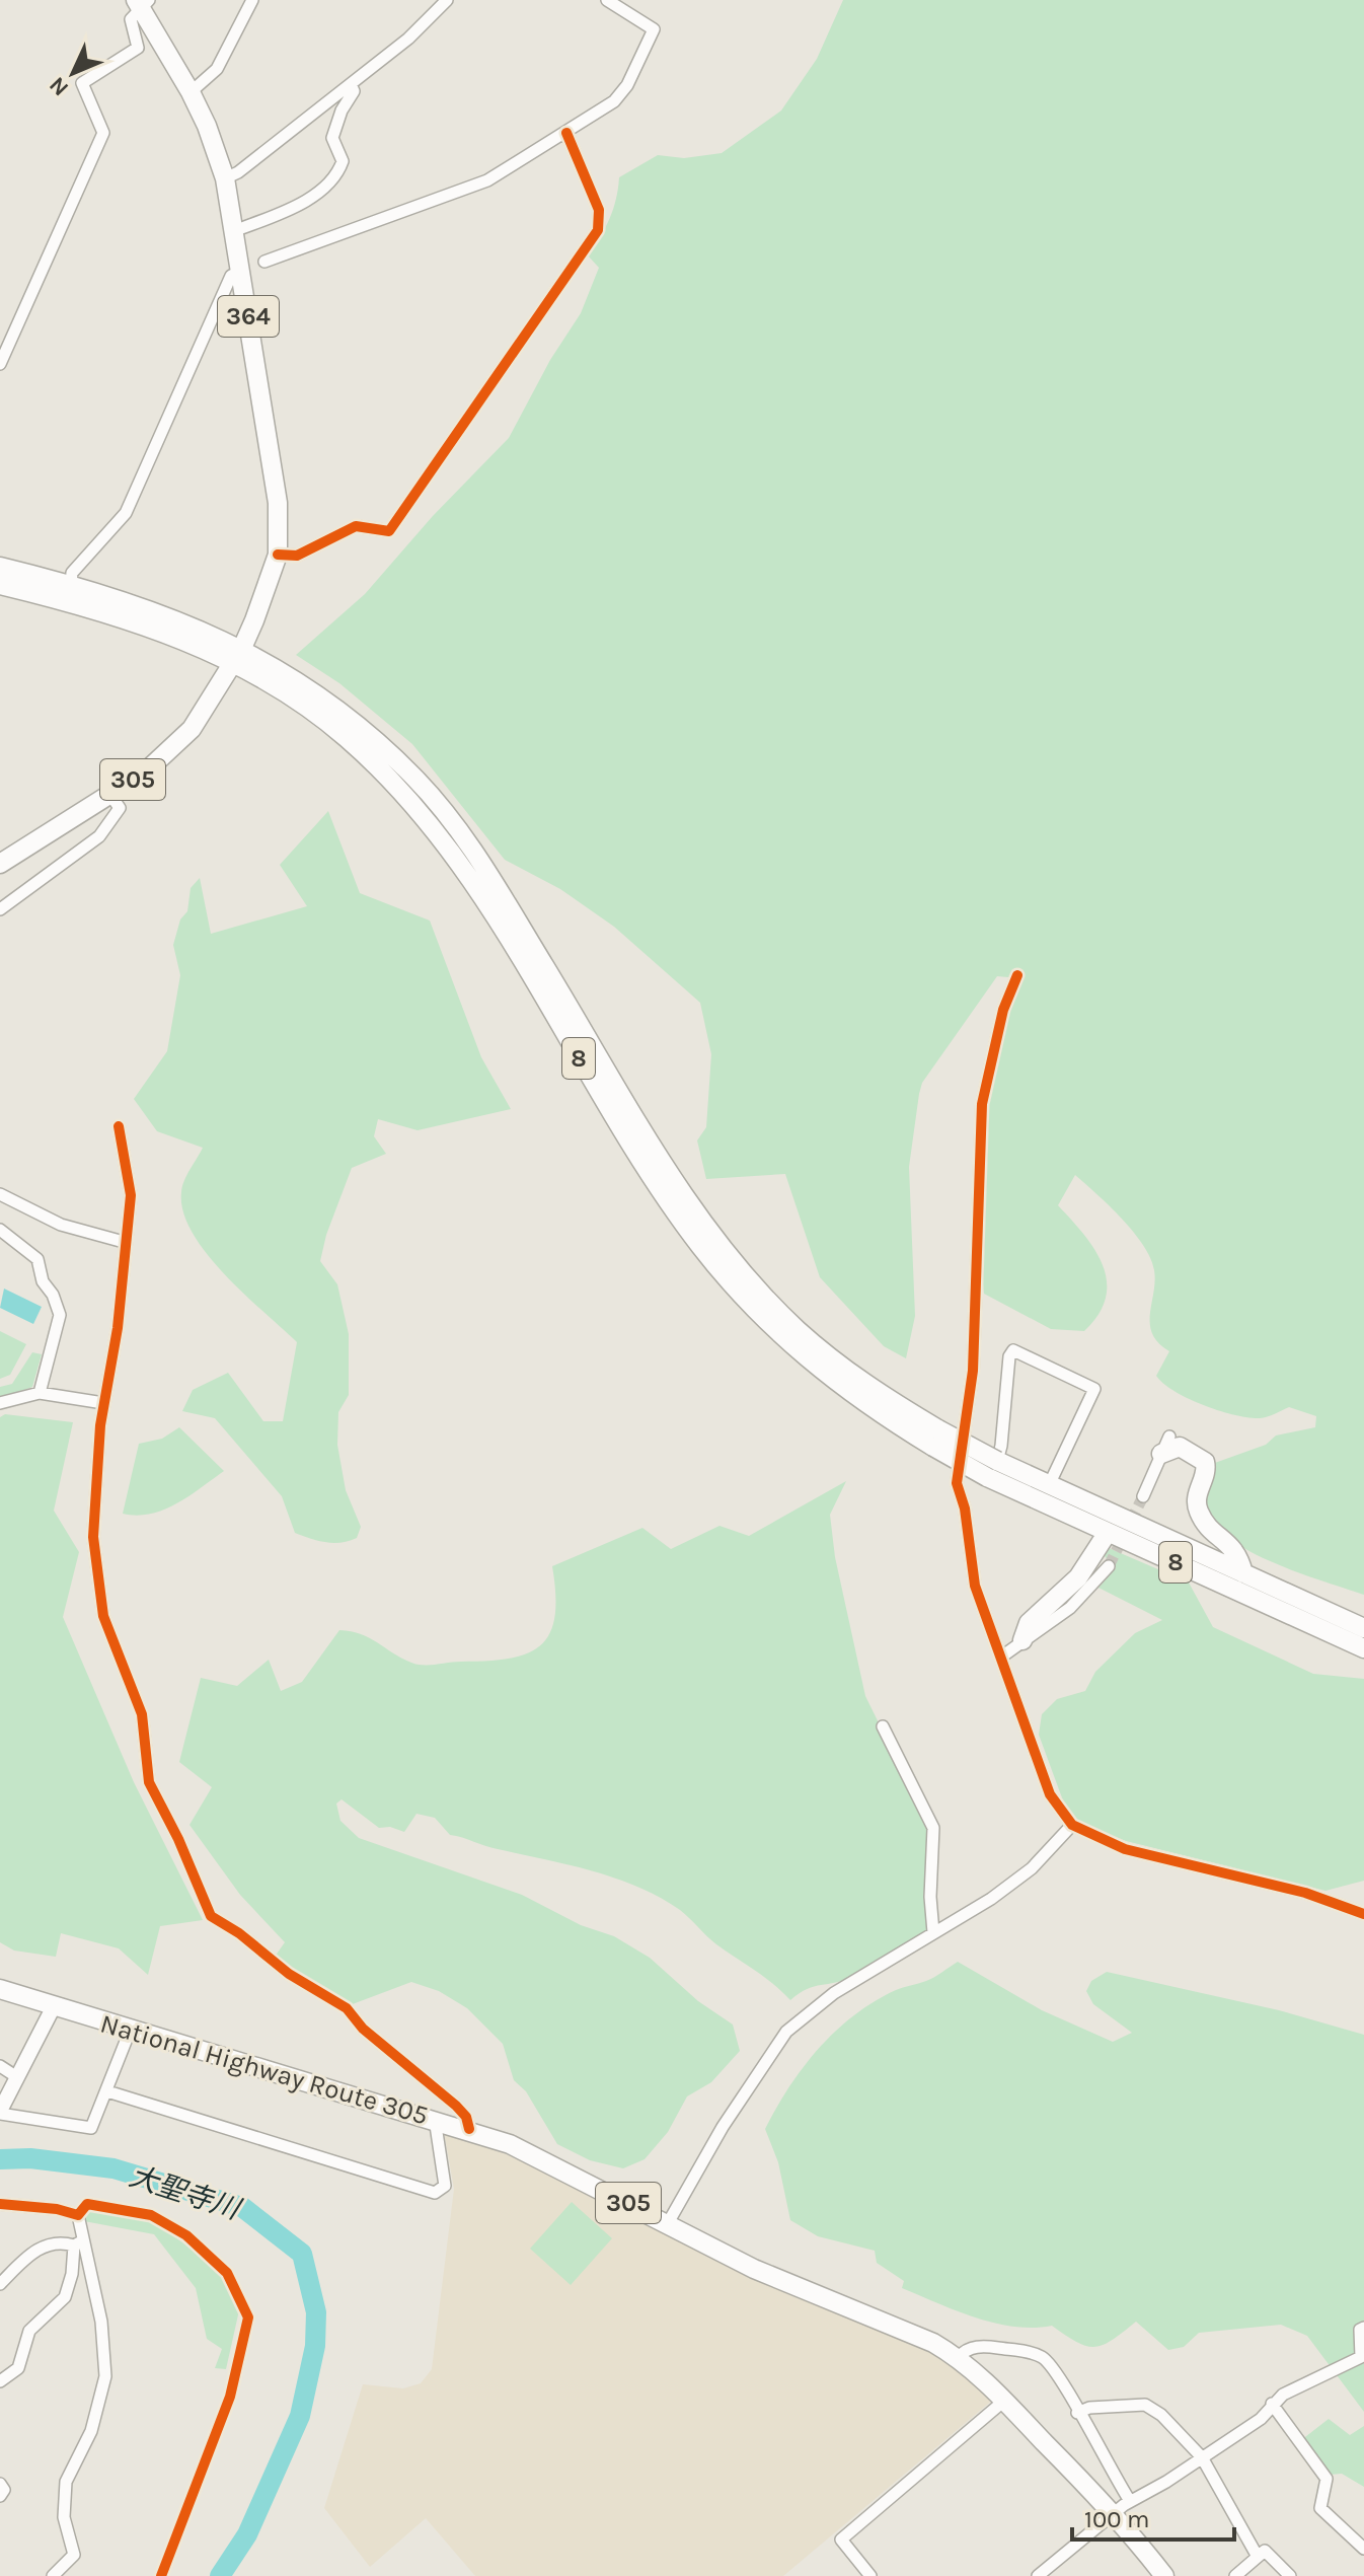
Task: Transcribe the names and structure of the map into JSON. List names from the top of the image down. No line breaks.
{"streets":{"highway":["364","305","8","National Highway Route 305"]},"crossings":[["364","305"],["364","8"],["305","8"]],"water":["大聖寺川"],"scale_bar":"100 m","north":"bottom left"}
